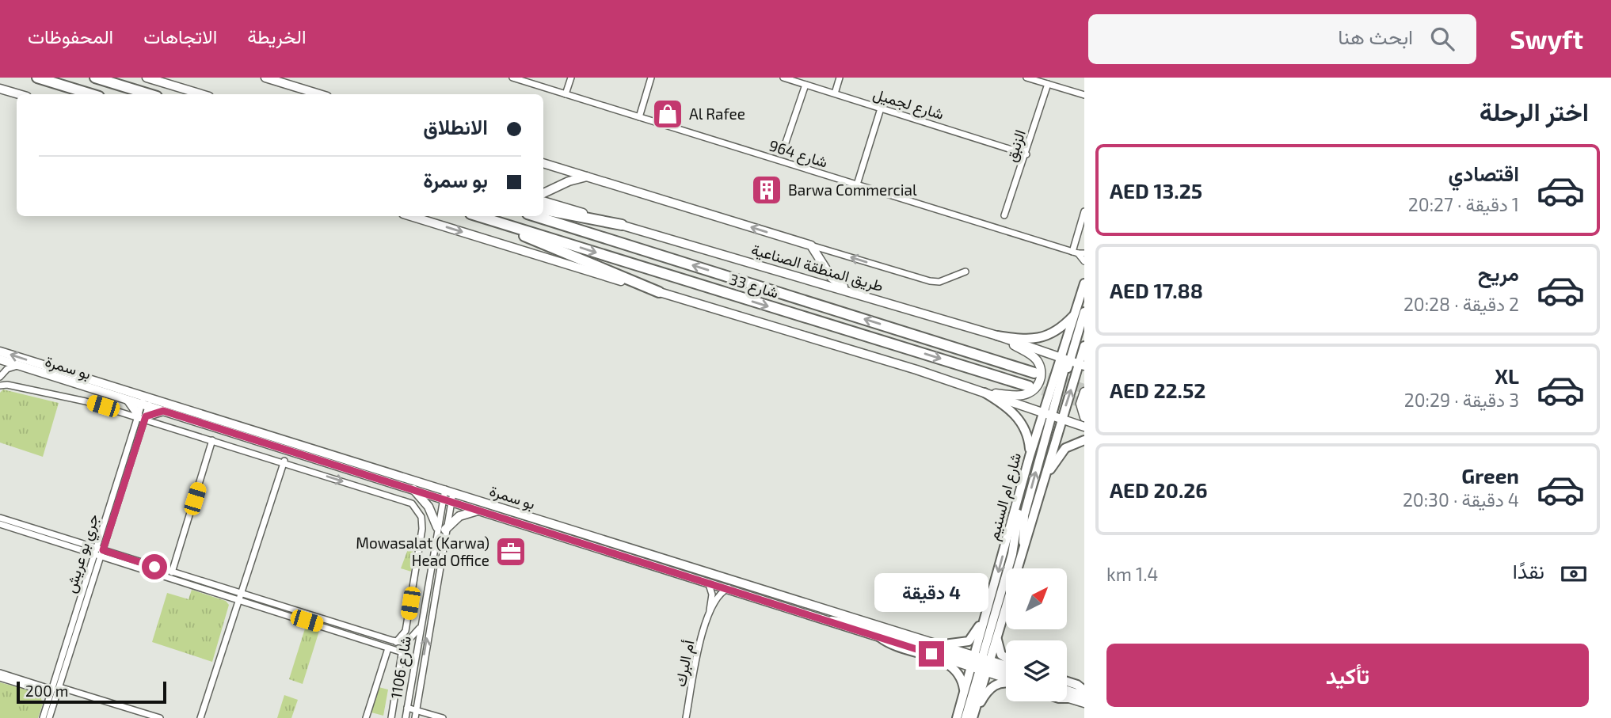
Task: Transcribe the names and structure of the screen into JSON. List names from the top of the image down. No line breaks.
{"streets":{"highway":["شارع 33"],"main road":["شارع ام السنيم"],"street":["شارع لجميل","الزنبق","شارع 964","طريق المنطقة الصناعية","بو سمرة","جري بو عريش","أم البرك","شارع 1106"]},"crossings":[["شارع لجميل","الزنبق"],["طريق المنطقة الصناعية","شارع ام السنيم"],["بو سمرة","شارع ام السنيم"],["بو سمرة","جري بو عريش"],["بو سمرة","أم البرك"],["بو سمرة","شارع 1106"]],"places":{"shop":["Al Rafee"],"building":["Barwa Commercial"],"office":["Mowasalat (Karwa) Head Office"]},"scale_bar":"200 m","north":"top right","page":{"header":"Swyft","search":"ابحث هنا","nav":["الخريطة","الاتجاهات","المحفوظات"],"heading":"اختر الرحلة","banner":["الانطلاق","بو سمرة"],"list":[{"name":"اقتصادي","note":"1 دقيقة · 20:27","value":"AED 13.25"},{"name":"مريح","note":"2 دقيقة · 20:28","value":"AED 17.88"},{"name":"XL","note":"3 دقيقة · 20:29","value":"AED 22.52"},{"name":"Green","note":"4 دقيقة · 20:30","value":"AED 20.26"}],"pay":["نقدًا","1.4 km"],"bubble":"4 دقيقة","buttons":"تأكيد","scale":"200 m"}}
